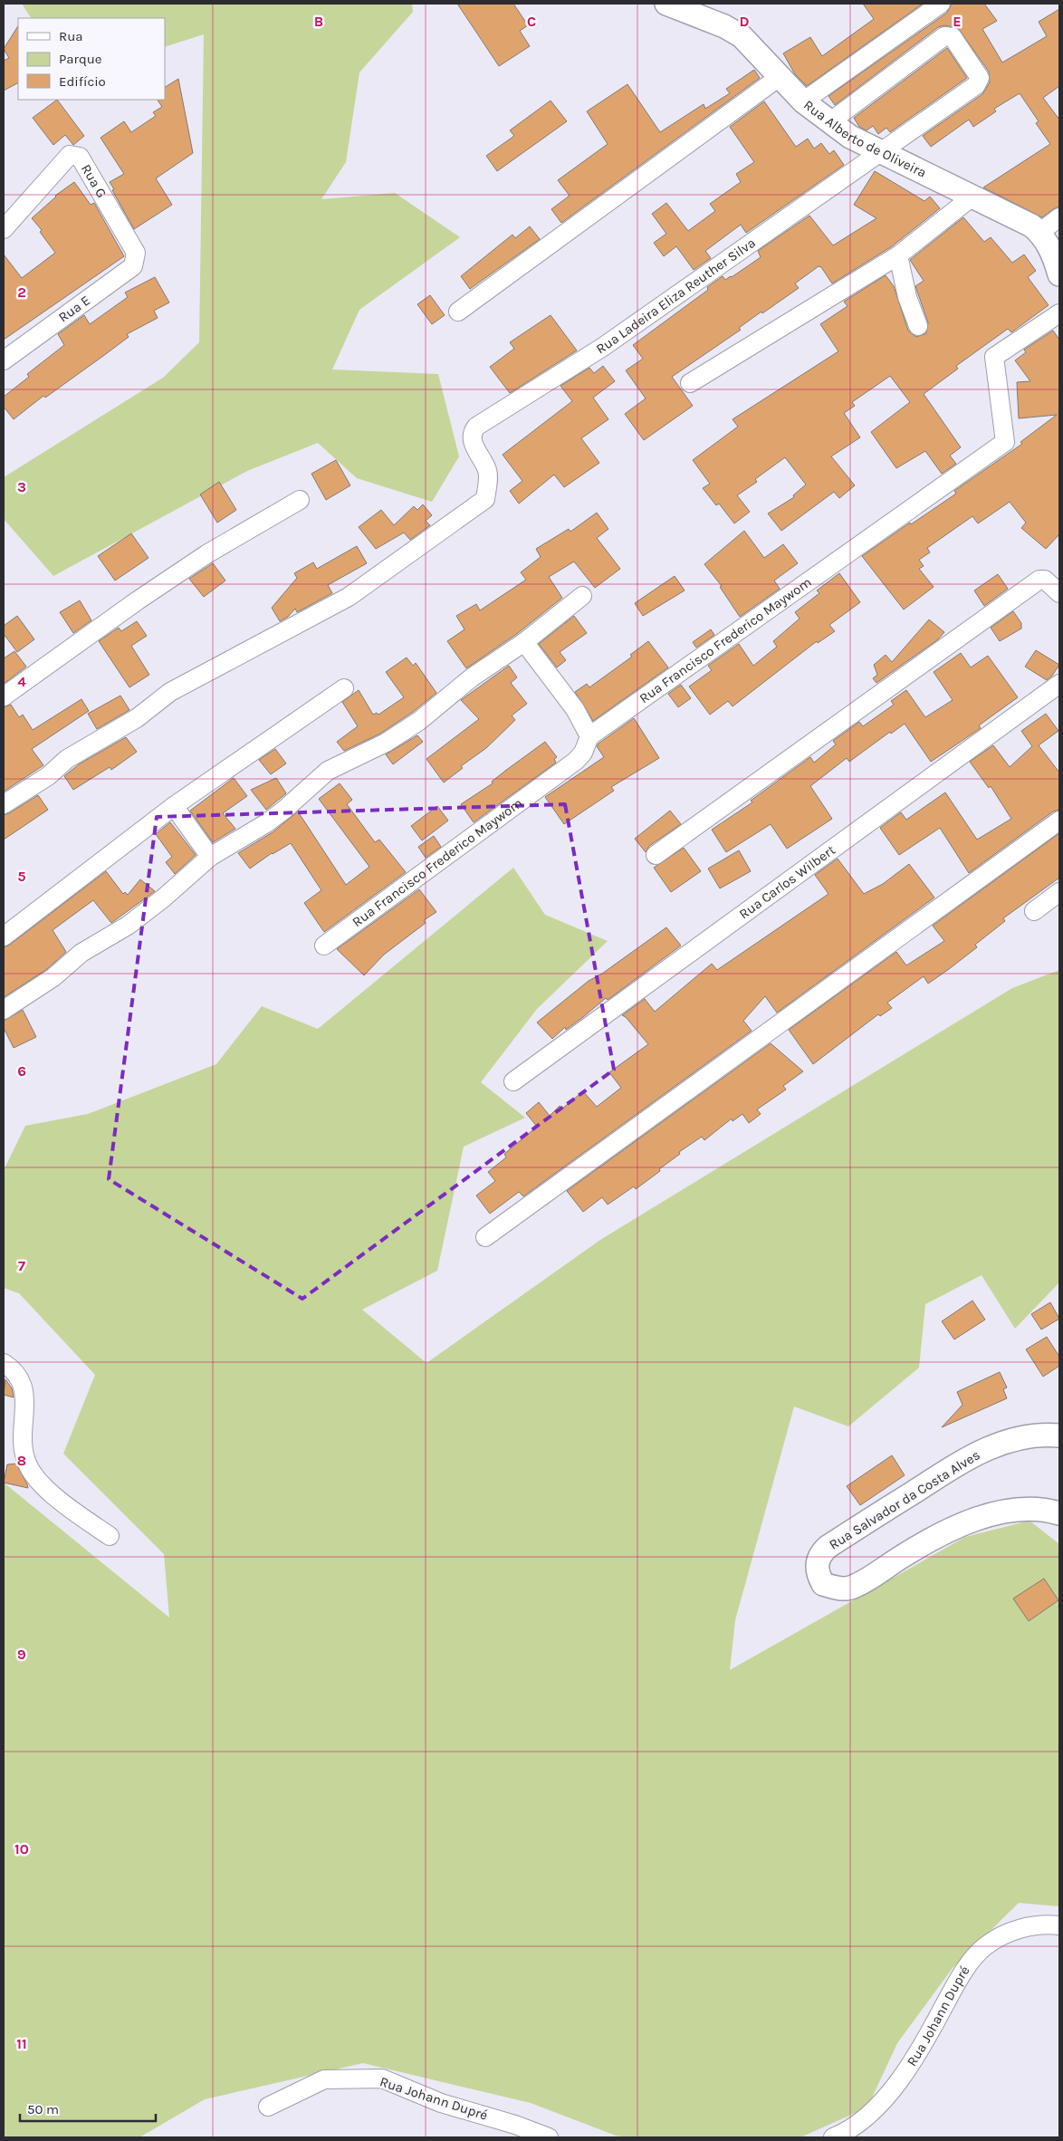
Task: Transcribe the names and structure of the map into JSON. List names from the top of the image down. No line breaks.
{"streets":{"street":["Rua Alberto de Oliveira","Rua G","Rua Ladeira Eliza Reuther Silva","Rua E","Rua Francisco Frederico Maywom","Rua Carlos Wilbert","Rua Salvador da Costa Alves","Rua Johann Dupré"]},"crossings":[["Rua Alberto de Oliveira","Rua Ladeira Eliza Reuther Silva"],["Rua G","Rua E"]],"legend":["Rua","Parque","Edifício"],"scale_bar":"50 m","grid":{"columns":["B","C","D","E"],"rows":["2","3","4","5","6","7","8","9","10","11"]}}
